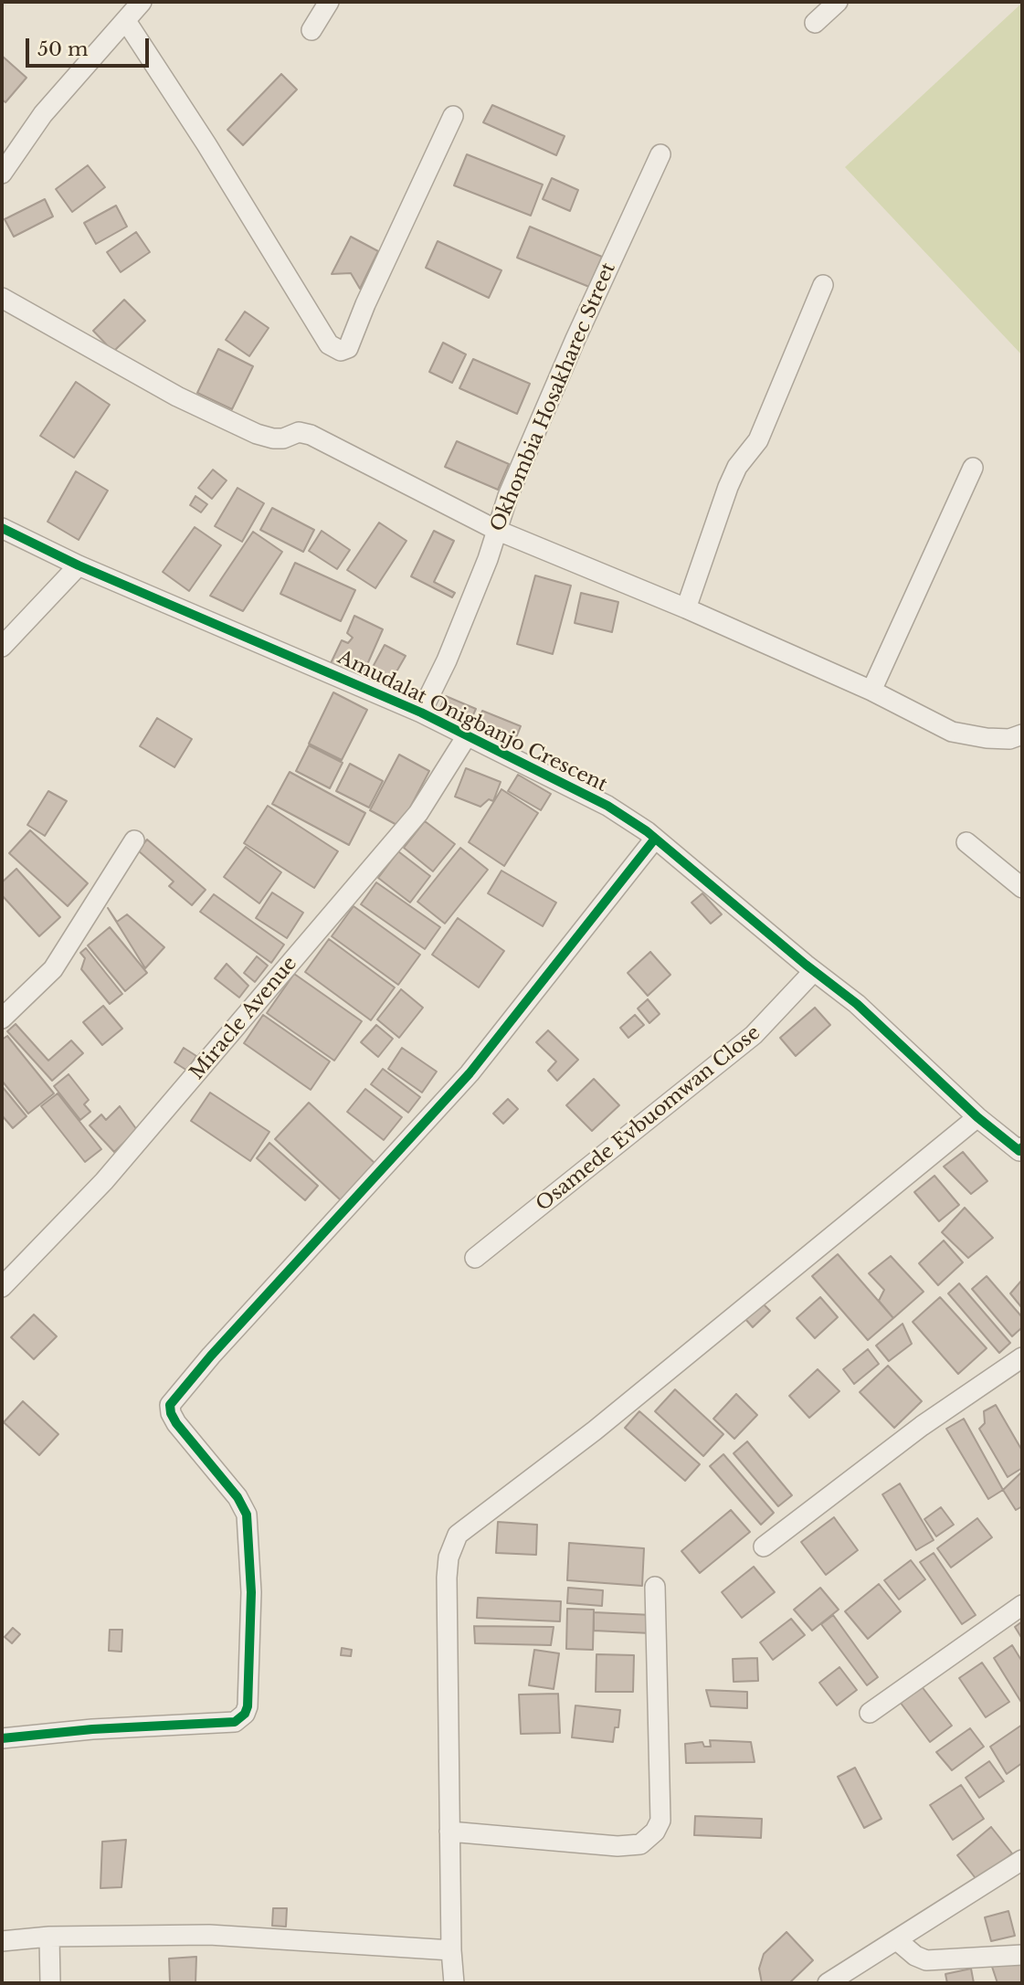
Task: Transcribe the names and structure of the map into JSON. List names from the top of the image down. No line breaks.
{"streets":{"street":["Okhombia Hosakharec Street","Amudalat Onigbanjo Crescent","Miracle Avenue","Osamede Evbuomwan Close"]},"crossings":[["Okhombia Hosakharec Street","Amudalat Onigbanjo Crescent"],["Amudalat Onigbanjo Crescent","Miracle Avenue"],["Amudalat Onigbanjo Crescent","Osamede Evbuomwan Close"]],"scale_bar":"50 m"}
